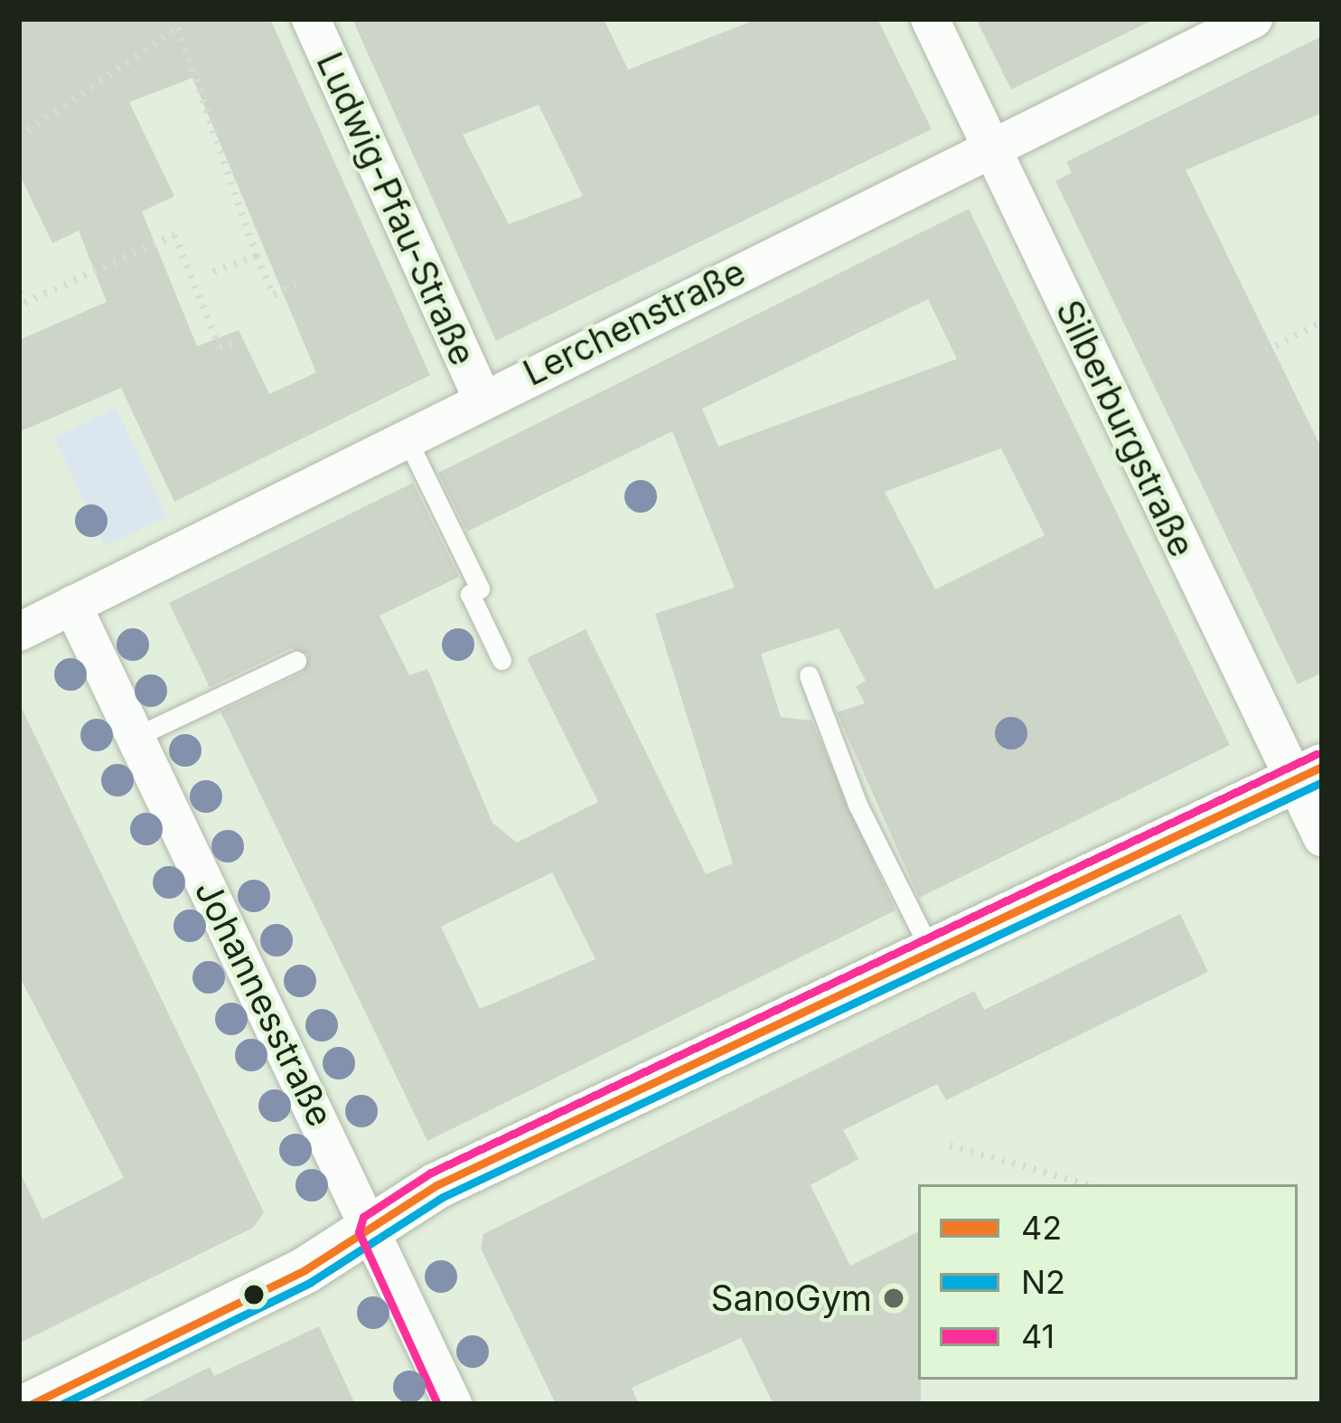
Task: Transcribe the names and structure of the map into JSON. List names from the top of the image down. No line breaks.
{"streets":{"street":["Ludwig-Pfau-Straße","Lerchenstraße","Silberburgstraße","Johannesstraße"]},"crossings":[["Ludwig-Pfau-Straße","Lerchenstraße"],["Lerchenstraße","Silberburgstraße"],["Lerchenstraße","Johannesstraße"]],"places":["SanoGym"],"lines":["transit line 41","transit line 42","transit line N2"],"legend":["42","N2","41"]}
